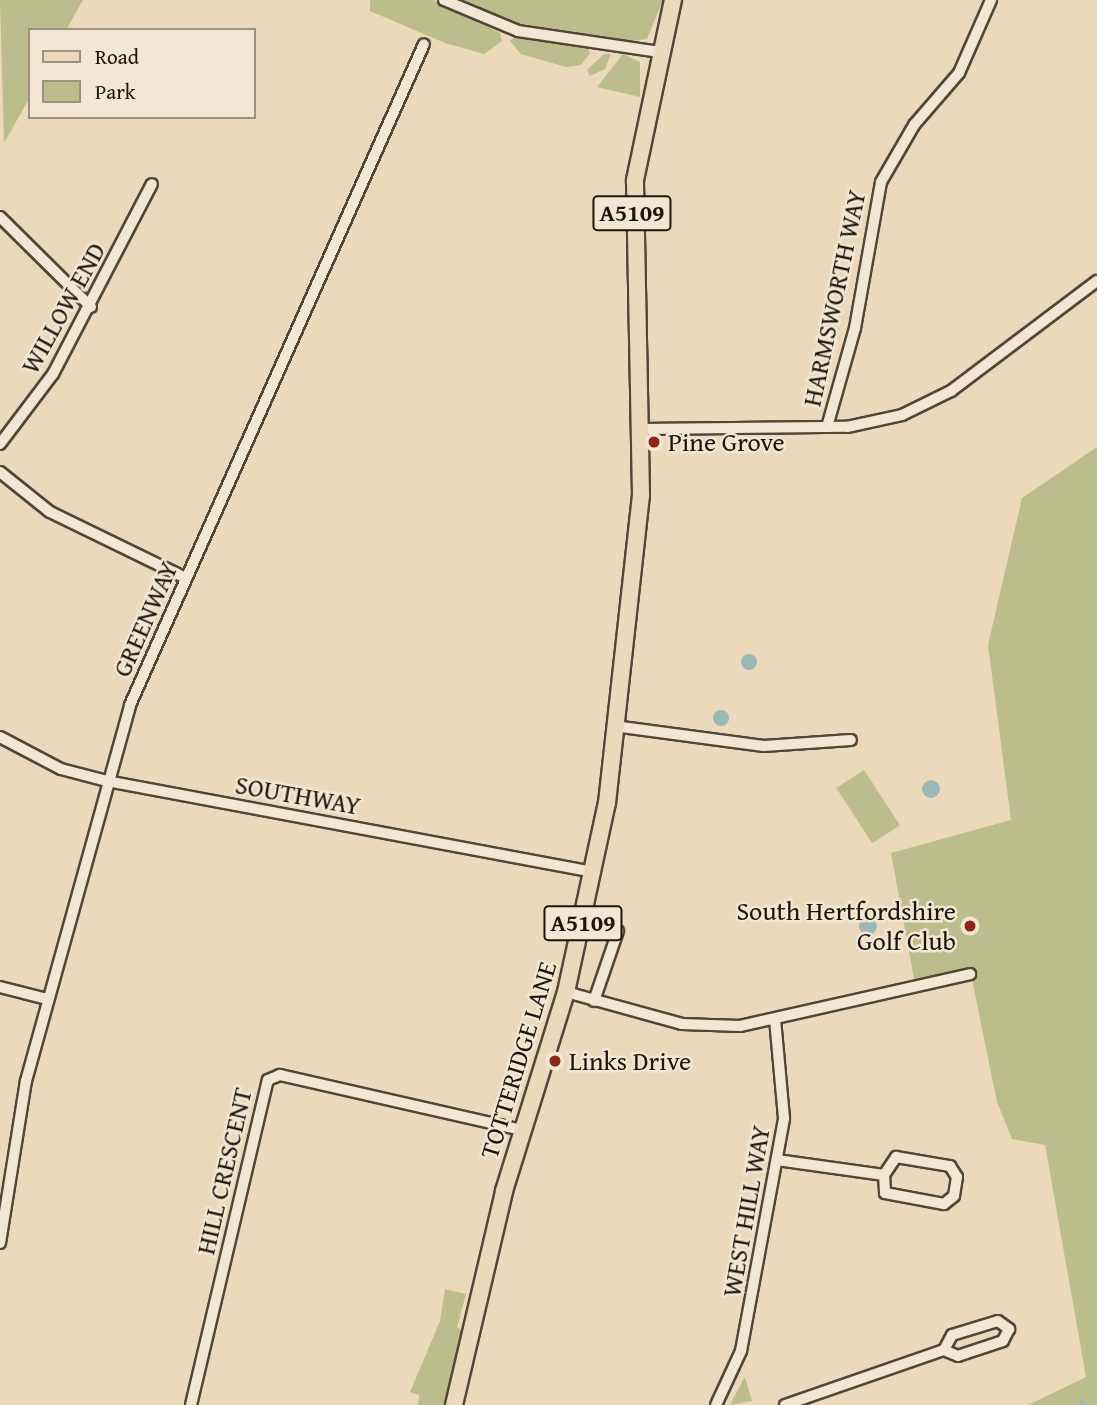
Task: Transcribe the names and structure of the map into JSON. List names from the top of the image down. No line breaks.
{"streets":{"main road":["A5109","TOTTERIDGE LANE"],"street":["HARMSWORTH WAY","WILLOW END","GREENWAY","SOUTHWAY","HILL CRESCENT","WEST HILL WAY"]},"crossings":[["A5109","TOTTERIDGE LANE"],["GREENWAY","SOUTHWAY"],["SOUTHWAY","TOTTERIDGE LANE"],["TOTTERIDGE LANE","HILL CRESCENT"]],"places":["Pine Grove","South Hertfordshire Golf Club","Links Drive"],"legend":["Road","Park"]}
